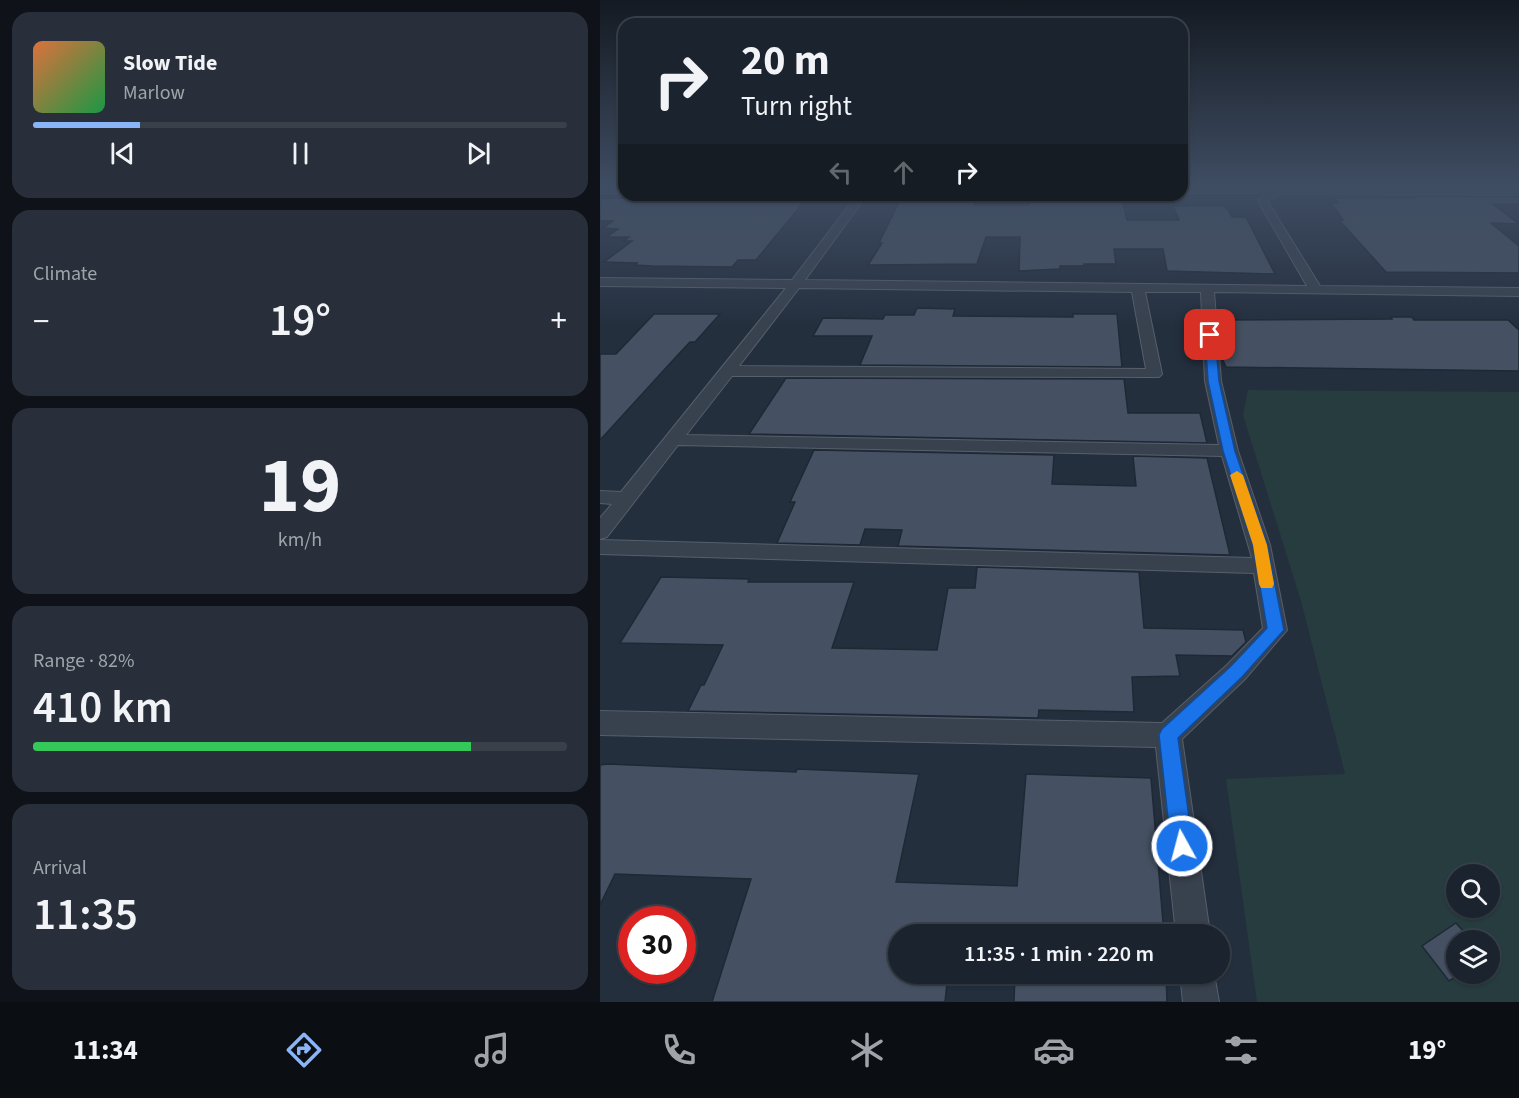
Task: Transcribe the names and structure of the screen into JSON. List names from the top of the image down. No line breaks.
{"page":{"turn":["20 m","Turn right"],"song":["Slow Tide","Marlow"],"tile":["Climate",["19","km/h"],["Range · 82%","410 km"],["Arrival","11:35"]],"heat":["−","19°","+"],"limit":"30","trip":"11:35 · 1 min · 220 m","tabs":["11:34","19°"]}}
